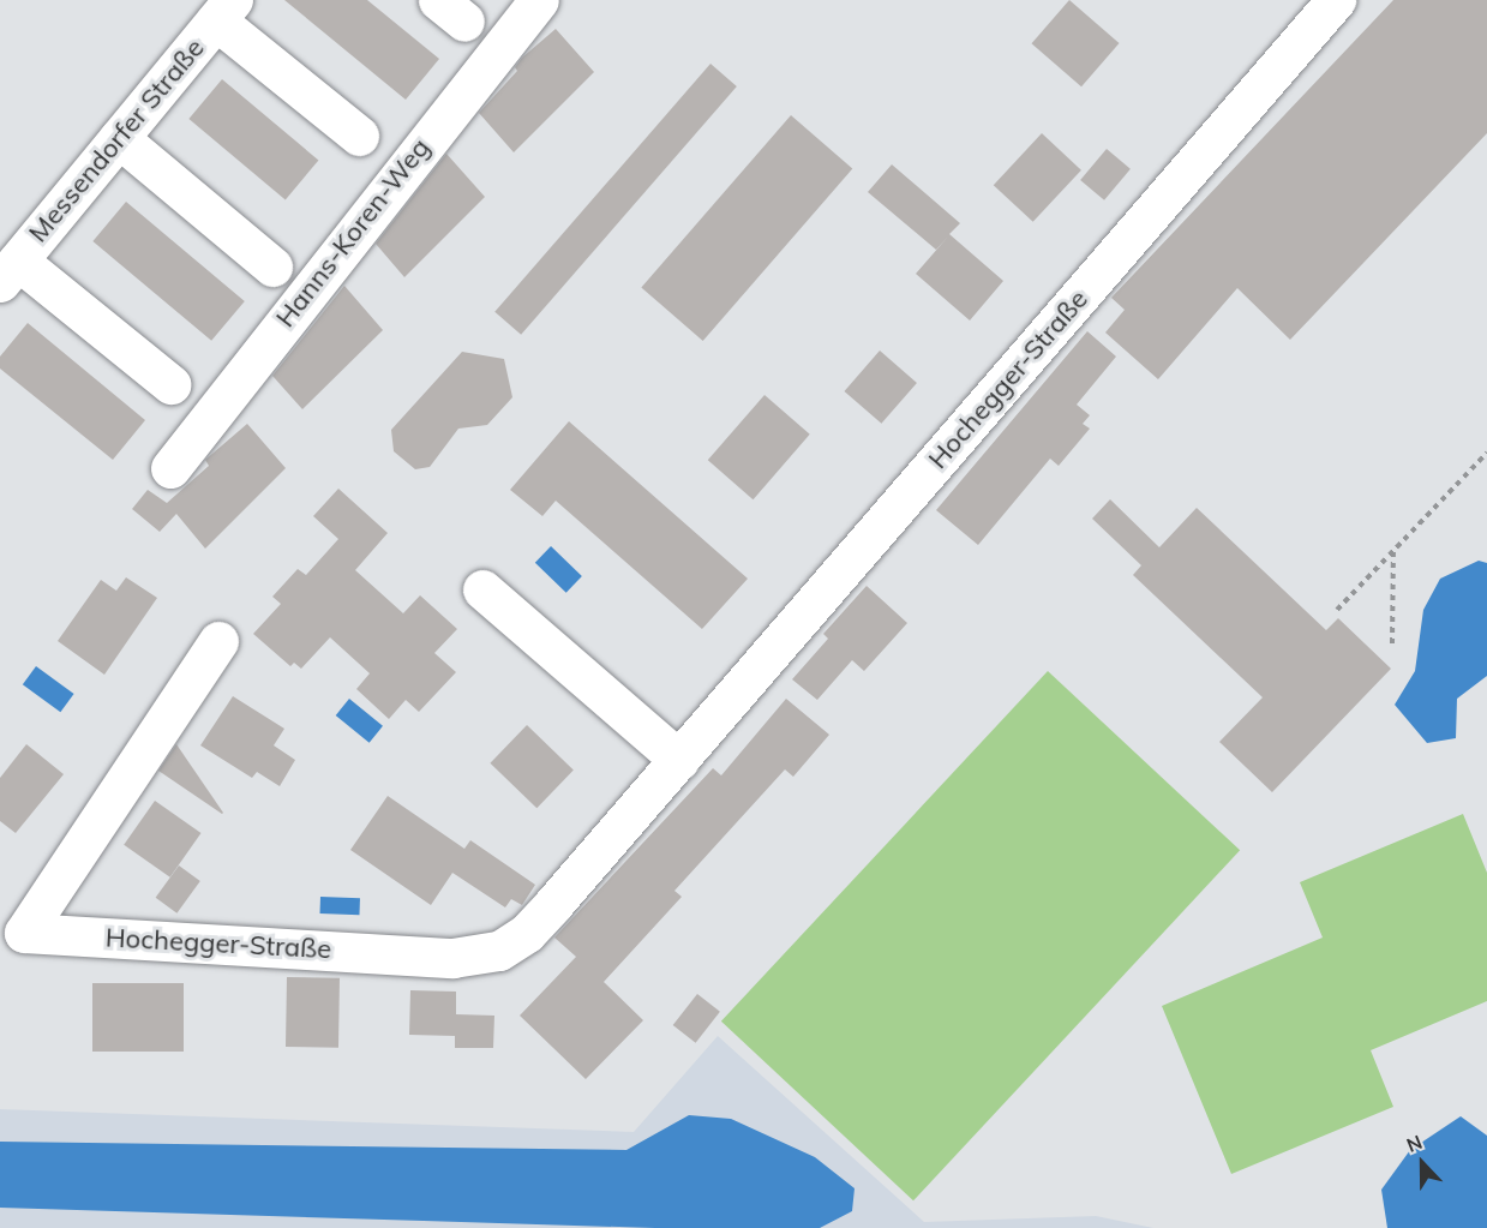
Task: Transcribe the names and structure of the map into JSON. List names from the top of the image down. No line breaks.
{"streets":{"street":["Messendorfer Straße","Hanns-Koren-Weg","Hochegger-Straße"]},"north":"top"}
